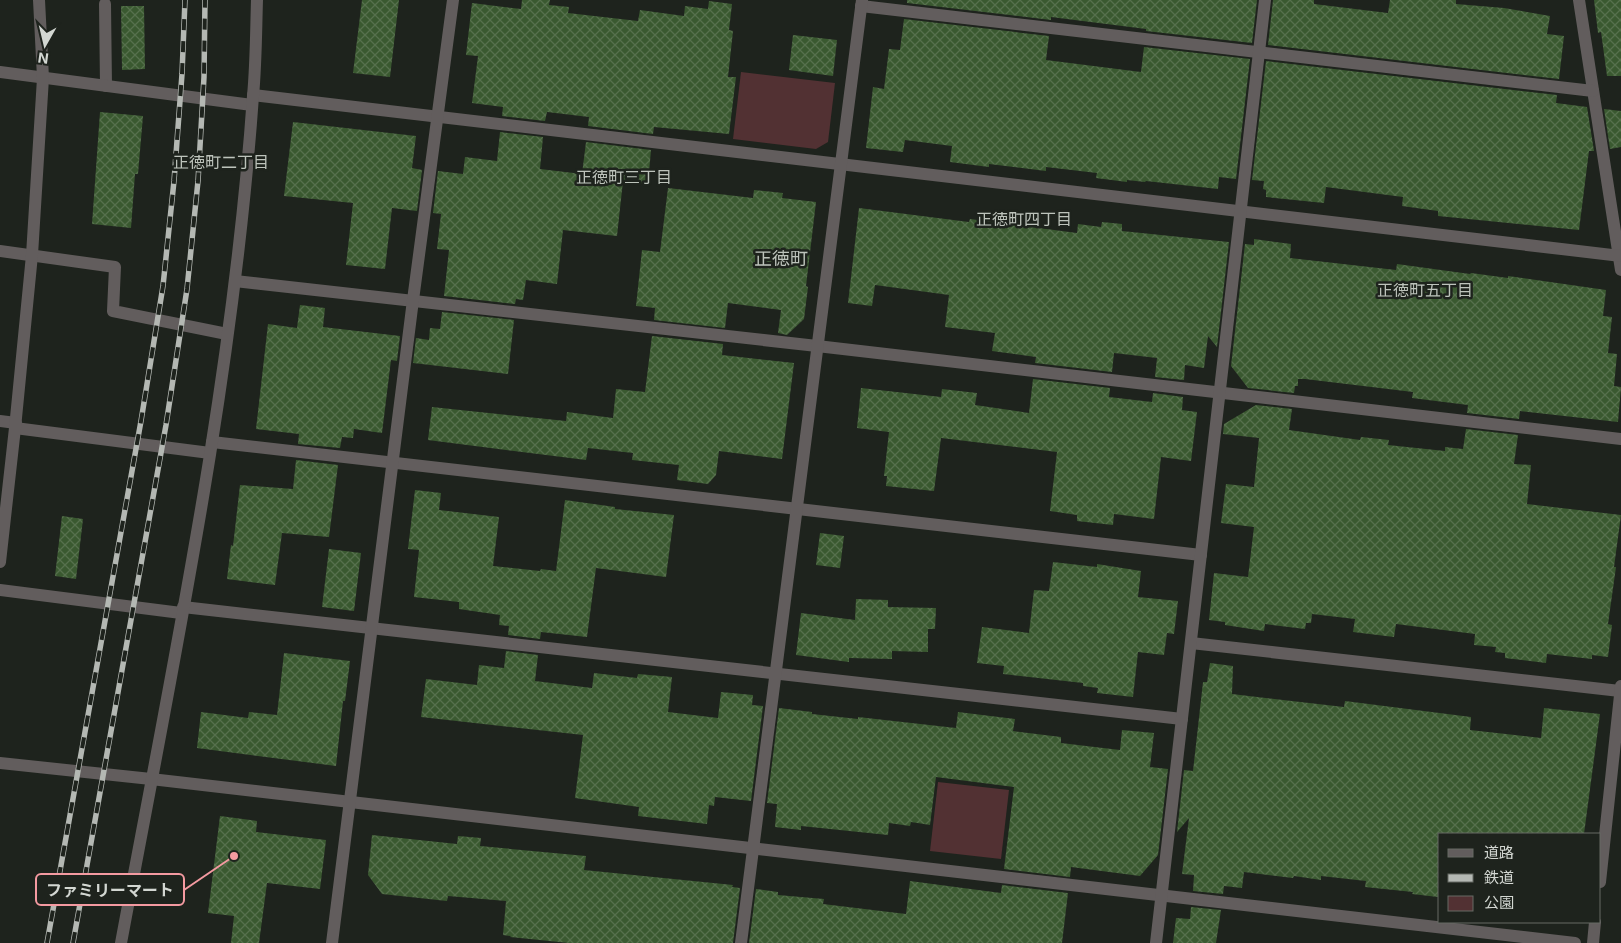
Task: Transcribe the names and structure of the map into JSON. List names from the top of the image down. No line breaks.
{"districts":["正徳町二丁目","正徳町三丁目","正徳町四丁目","正徳町","正徳町五丁目"],"places":["ファミリーマート"],"legend":["道路","鉄道","公園"],"north":"bottom"}
